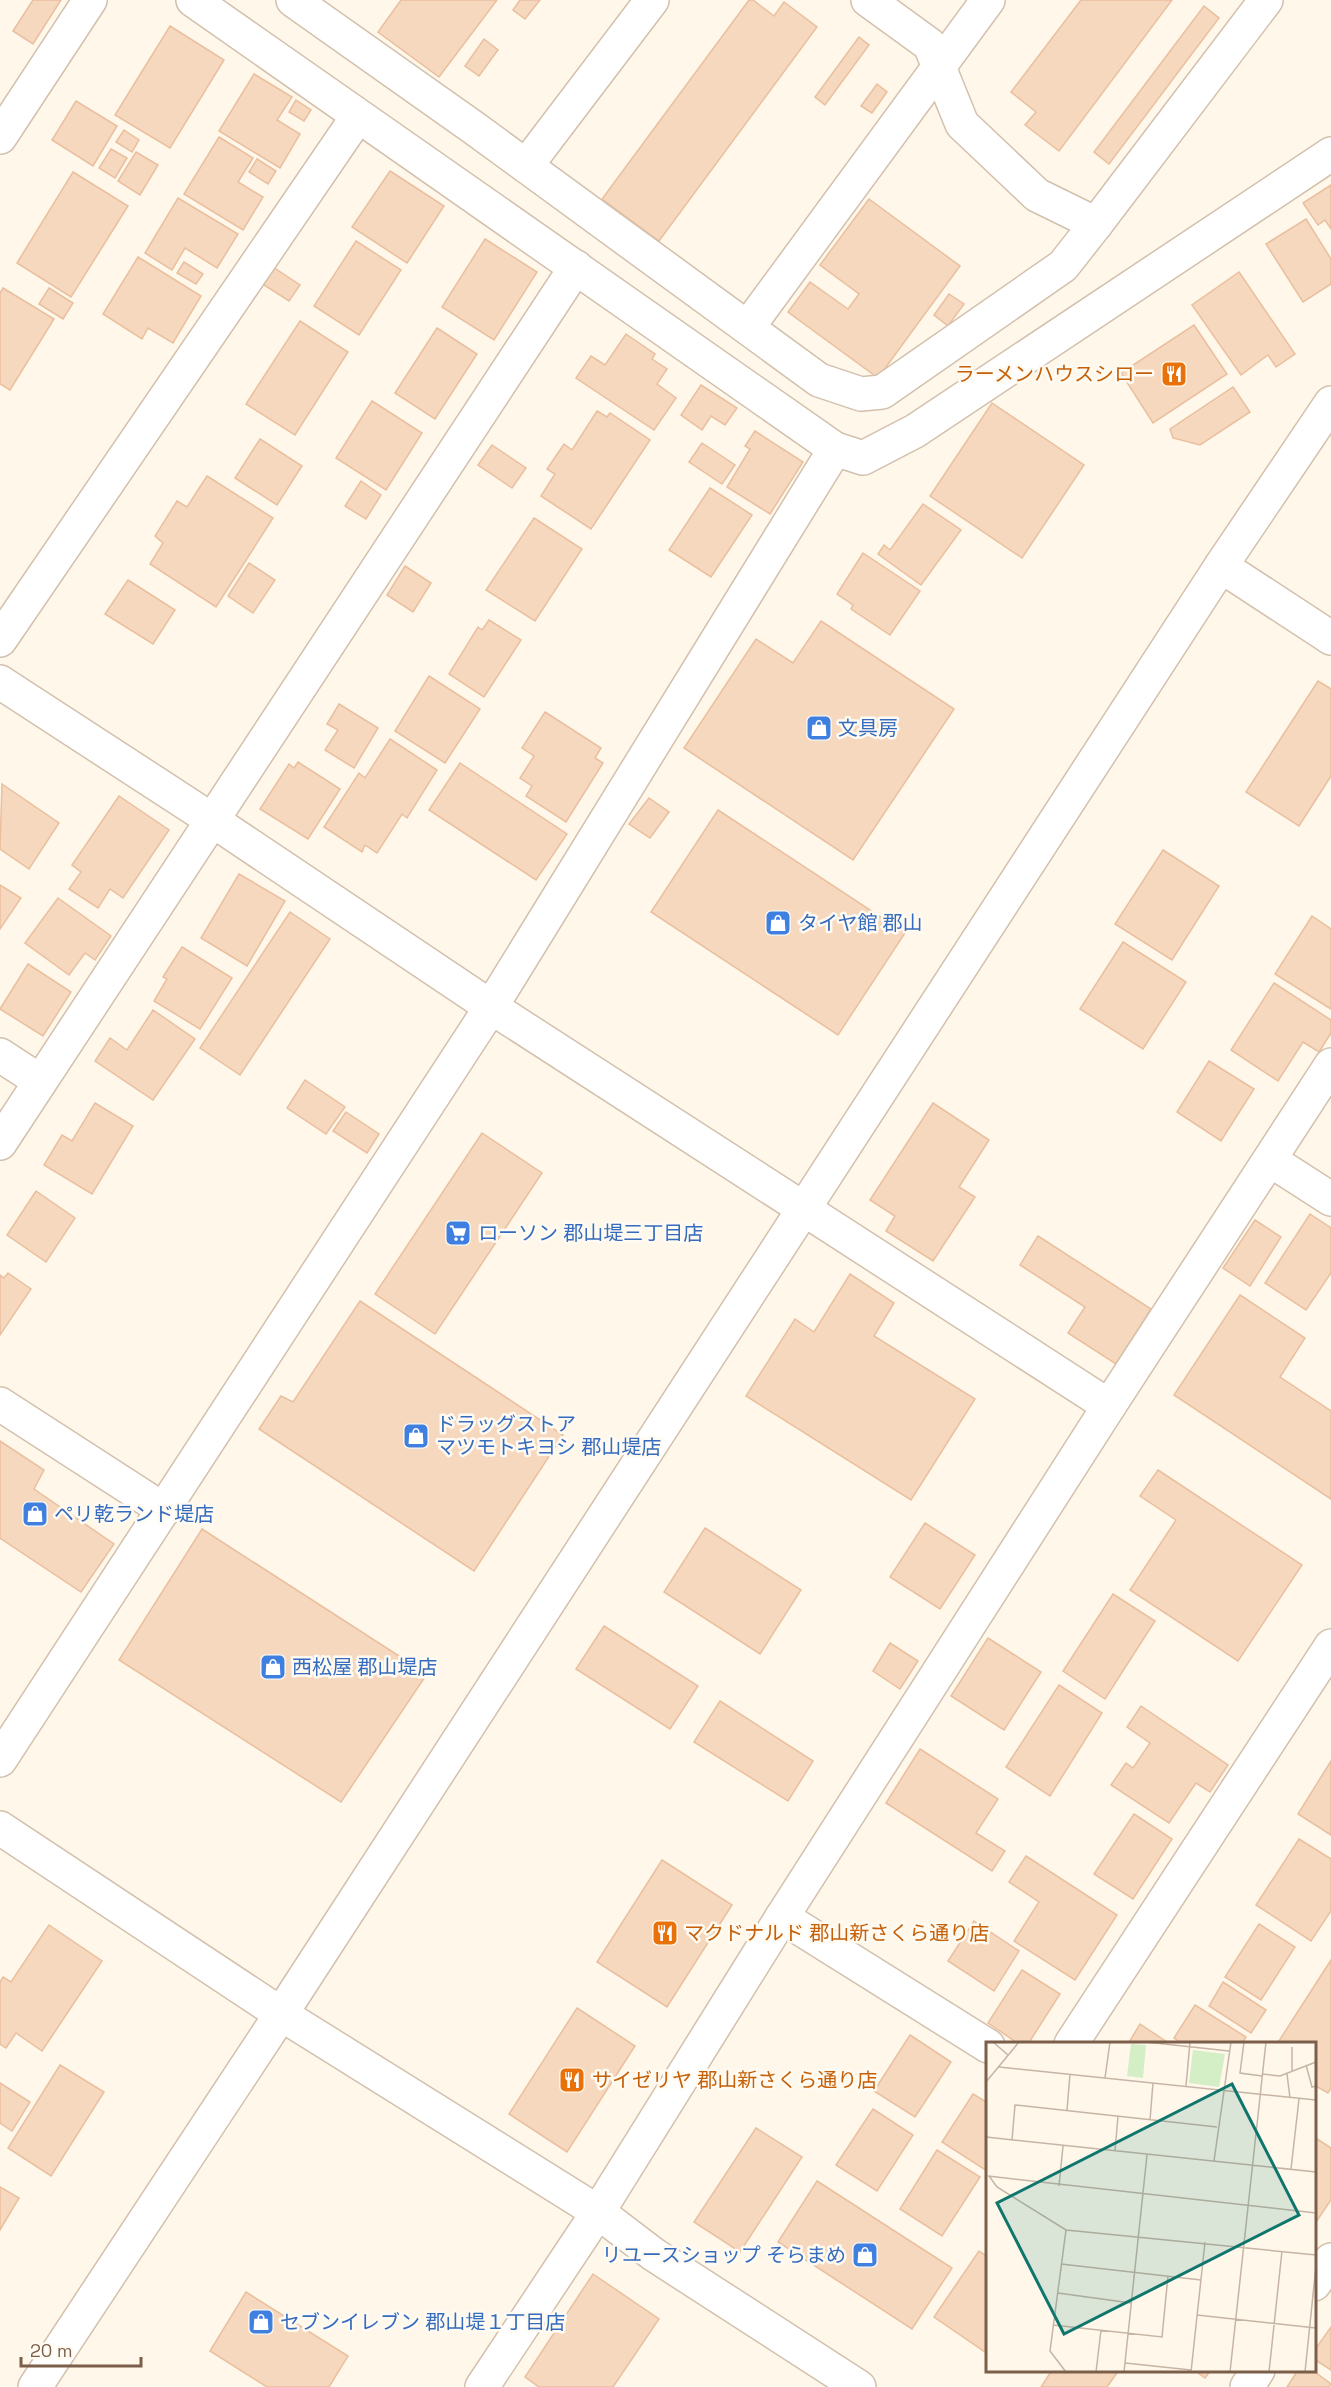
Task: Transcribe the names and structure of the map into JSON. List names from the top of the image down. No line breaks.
{"places":{"restaurant":["ラーメンハウスシロー","マクドナルド 郡山新さくら通り店","サイゼリヤ 郡山新さくら通り店"],"shop":["文具房","タイヤ館 郡山","ドラッグストア マツモトキヨシ 郡山堤店","ペリ乾ランド堤店","西松屋 郡山堤店","リユースショップ そらまめ","セブンイレブン 郡山堤１丁目店"],"supermarket":["ローソン 郡山堤三丁目店"]},"scale_bar":"20 m"}
